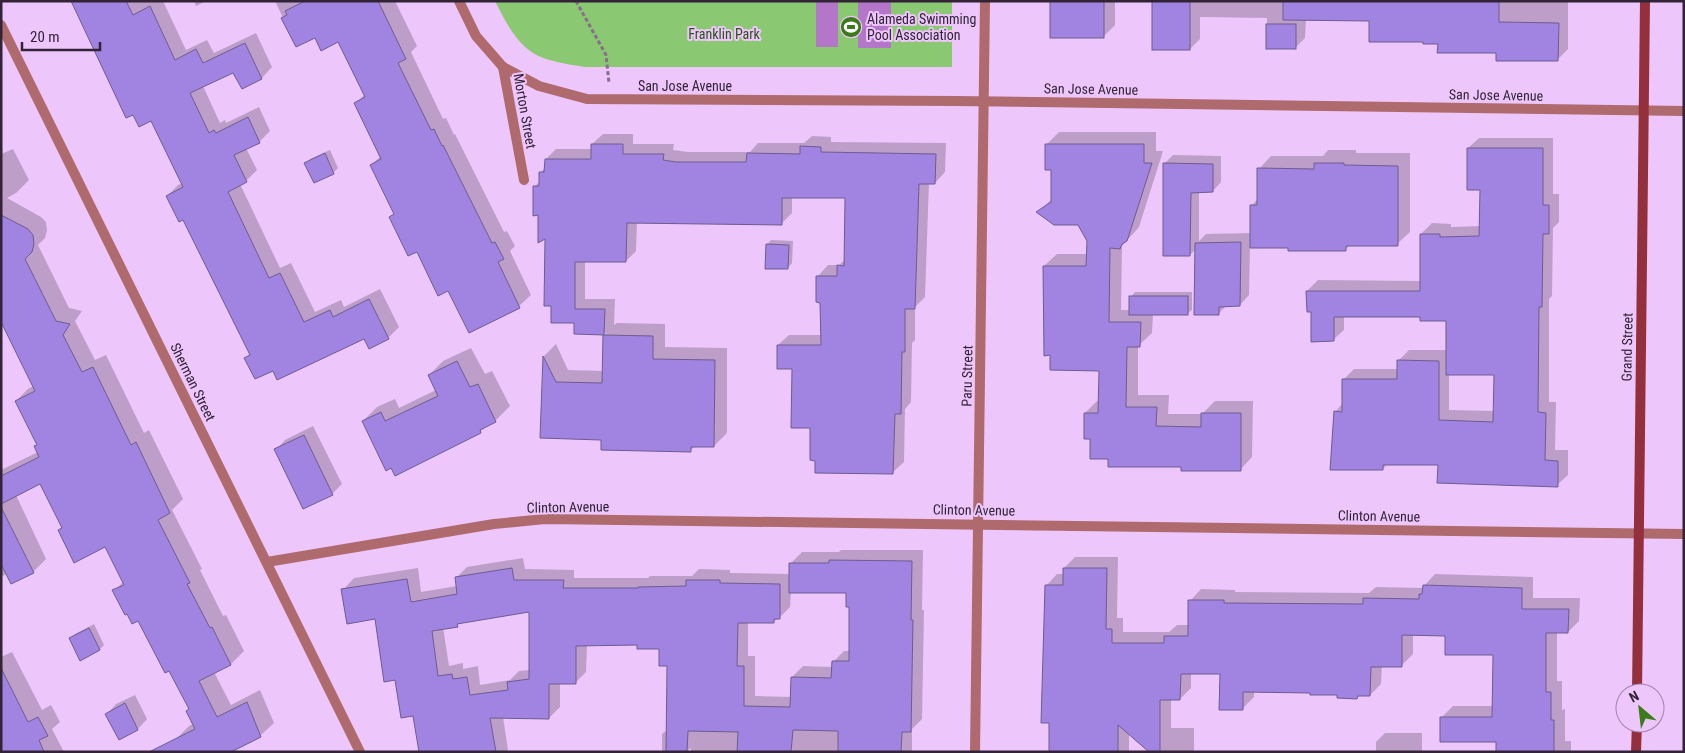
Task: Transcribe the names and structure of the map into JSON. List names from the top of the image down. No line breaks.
{"streets":{"street":["San Jose Avenue","Morton Street","Grand Street","Paru Street","Sherman Street","Clinton Avenue"]},"crossings":[["San Jose Avenue","Morton Street"],["San Jose Avenue","Grand Street"],["San Jose Avenue","Paru Street"],["Grand Street","Clinton Avenue"],["Paru Street","Clinton Avenue"],["Sherman Street","Clinton Avenue"]],"parks":["Franklin Park"],"places":{"sports":["Alameda Swimming Pool Association"]},"scale_bar":"20 m","north":"top left"}
